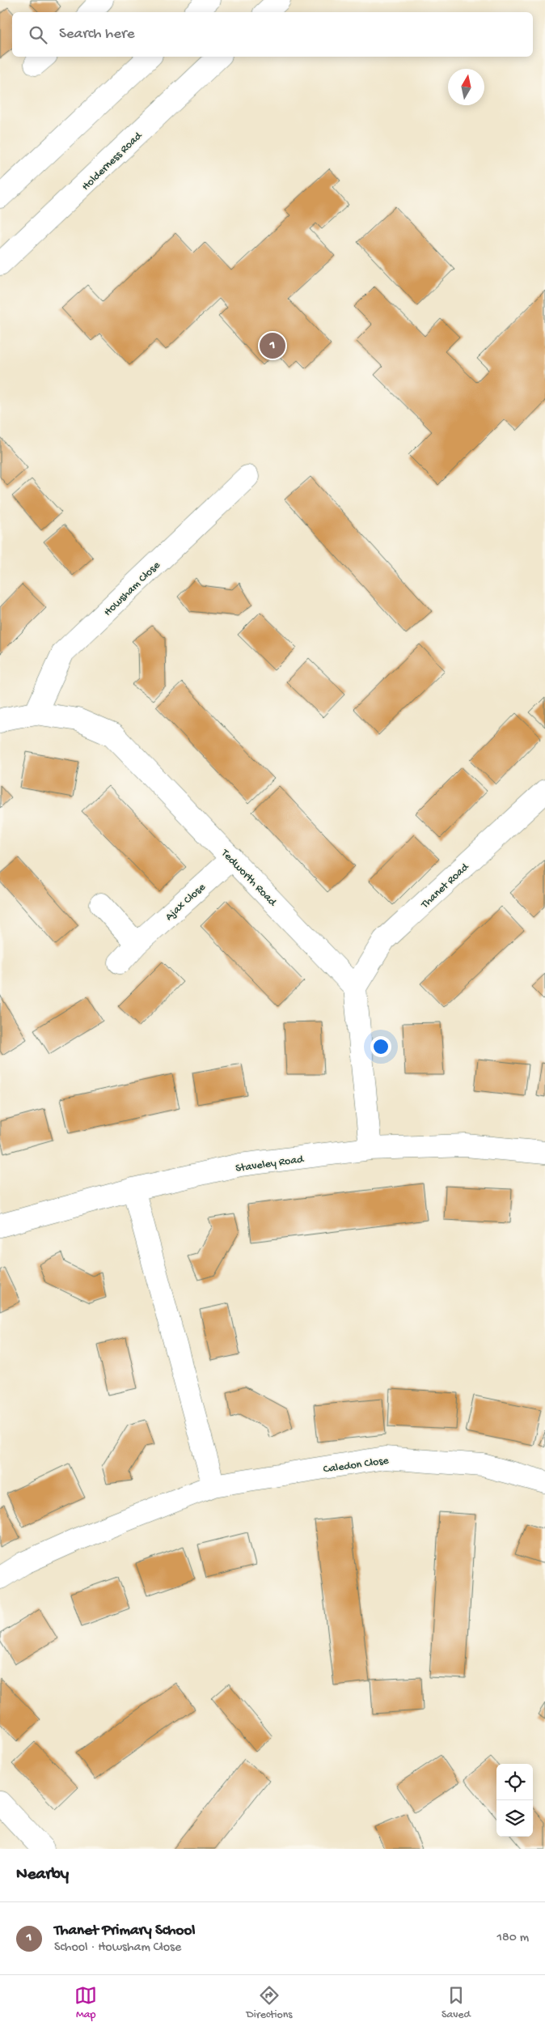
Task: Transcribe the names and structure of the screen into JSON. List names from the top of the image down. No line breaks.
{"streets":{"main road":["Holderness Road","Howsham Close","Tedworth Road","Thanet Road","Ajax Close","Staveley Road","Caledon Close"]},"crossings":[["Howsham Close","Tedworth Road"],["Tedworth Road","Thanet Road"],["Tedworth Road","Ajax Close"]],"north":"top","page":{"search":"Search here","pins":"1","heading":"Nearby","list":[{"mark":"1","name":"Thanet Primary School","note":"School · Howsham Close","value":"180 m"}],"nav":["Map","Directions","Saved"]}}
